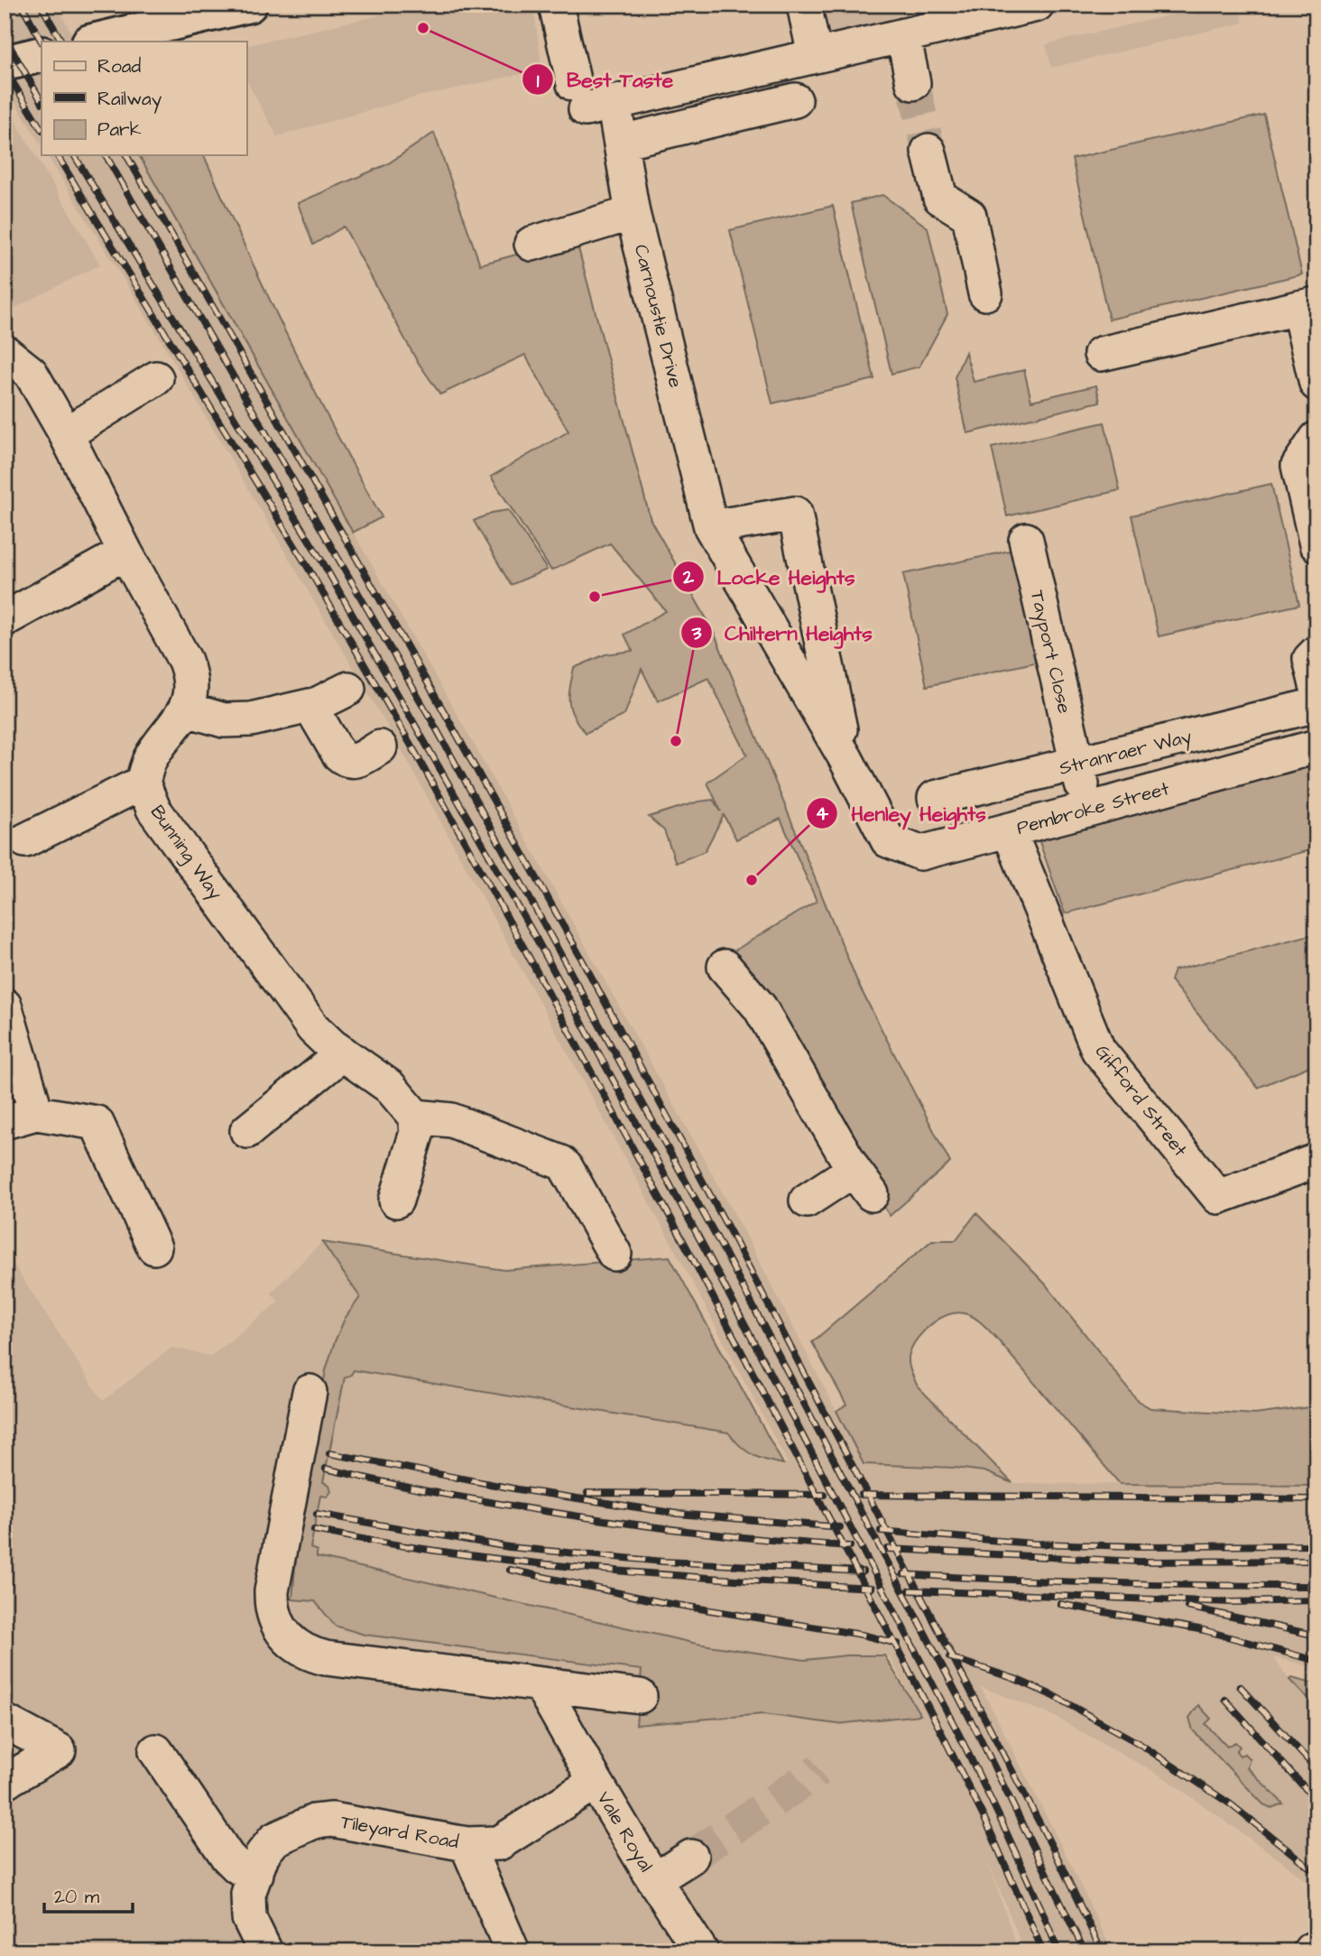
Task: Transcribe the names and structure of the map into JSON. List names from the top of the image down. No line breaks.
{"streets":{"street":["Carnoustie Drive","Tayport Close","Stranraer Way","Pembroke Street","Bunning Way","Gifford Street","Tileyard Road","Vale Royal"]},"crossings":[["Carnoustie Drive","Pembroke Street"],["Tayport Close","Stranraer Way"],["Tayport Close","Pembroke Street"],["Pembroke Street","Gifford Street"],["Tileyard Road","Vale Royal"]],"places":["Best Taste","Locke Heights","Chiltern Heights","Henley Heights"],"legend":["Road","Railway","Park"],"scale_bar":"20 m"}
